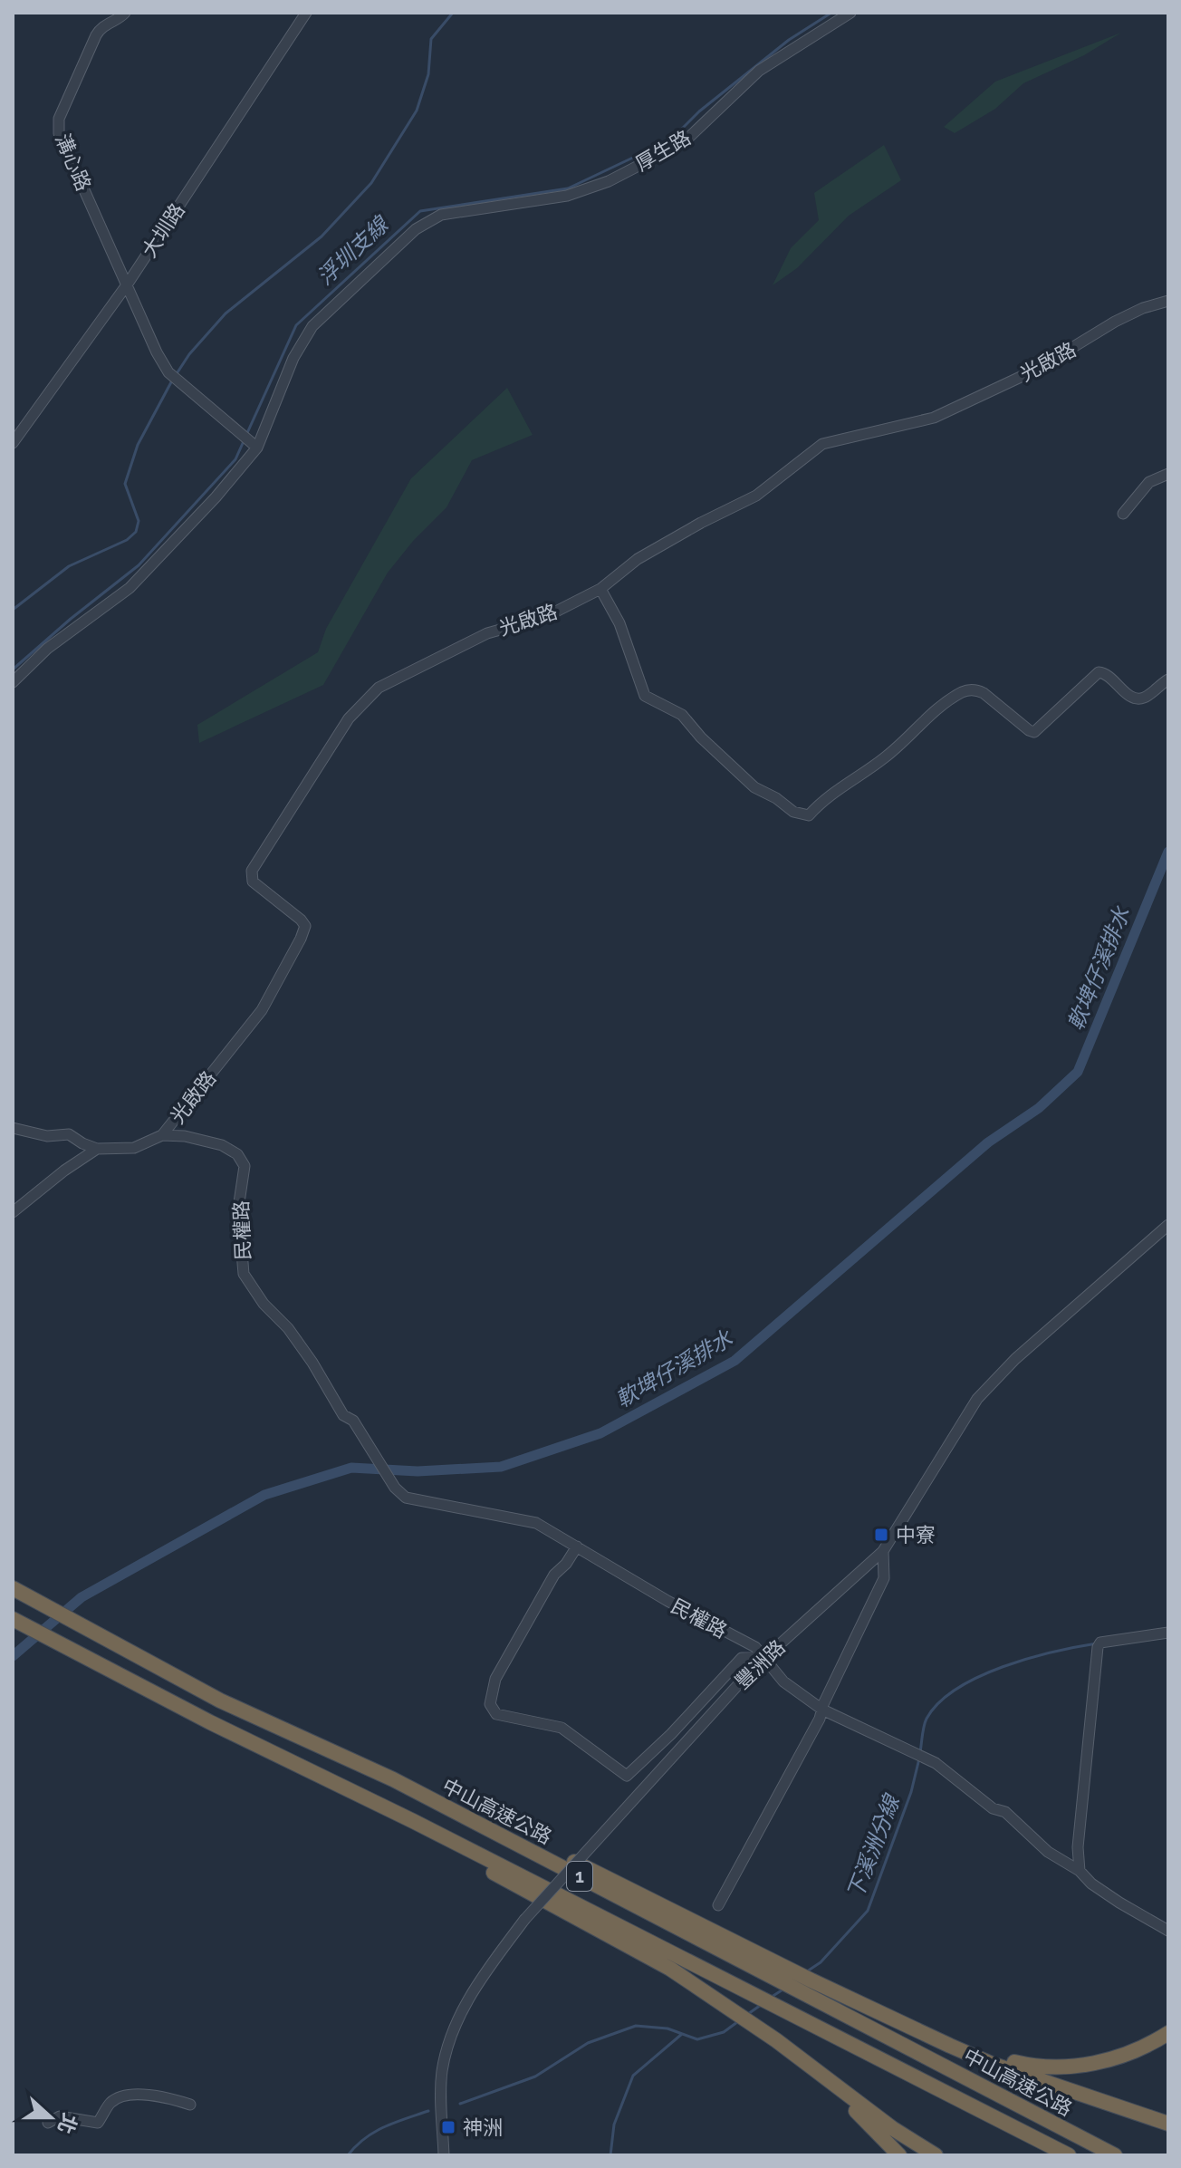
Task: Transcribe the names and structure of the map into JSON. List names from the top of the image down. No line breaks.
{"streets":{"highway":["中山高速公路","1"],"street":["厚生路","溝心路","大圳路","光啟路","民權路","豐洲路"]},"crossings":[["厚生路","溝心路"],["溝心路","大圳路"],["光啟路","民權路"],["民權路","豐洲路"]],"water":["浮圳支線","軟埤仔溪排水","下溪洲分線"],"places":{"transit":["中寮","神洲"]},"north":"right"}
